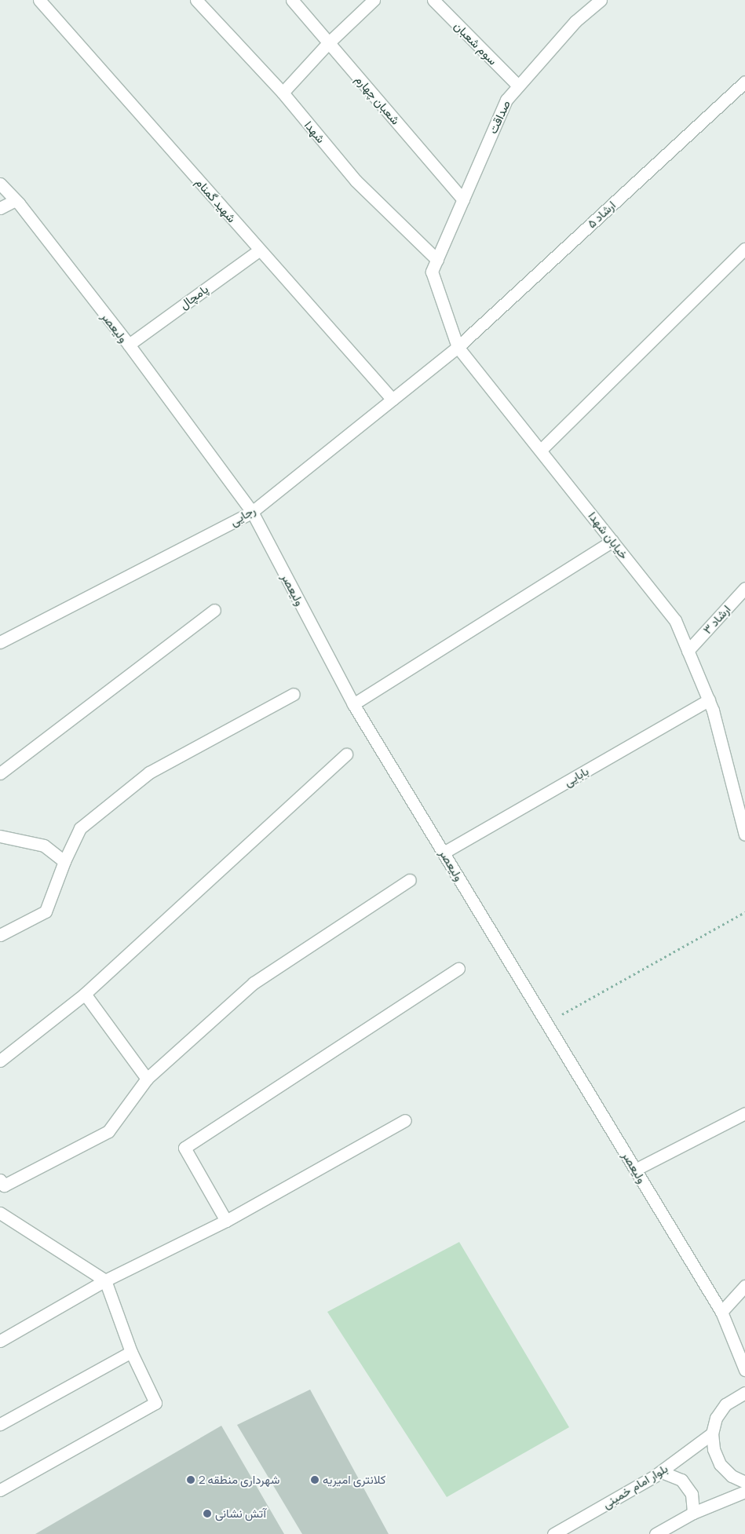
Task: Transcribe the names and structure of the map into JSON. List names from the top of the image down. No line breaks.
{"streets":{"street":["سوم شعبان","شعبان چهارم","صداقت","شهدا","شهید گمنام","ارشاد ۵","پامچال","ولیعصر","رجایی","خیابان شهدا","ارشاد ۳","بابایی","بلوار امام خمینی"]},"crossings":[["سوم شعبان","صداقت"],["شعبان چهارم","صداقت"],["صداقت","شهدا"],["صداقت","خیابان شهدا"],["شهدا","خیابان شهدا"],["شهید گمنام","پامچال"],["شهید گمنام","رجایی"],["ارشاد ۵","رجایی"],["ارشاد ۵","خیابان شهدا"],["پامچال","ولیعصر"],["ولیعصر","رجایی"],["ولیعصر","بابایی"],["رجایی","خیابان شهدا"],["خیابان شهدا","ارشاد ۳"],["خیابان شهدا","بابایی"]],"places":["شهرداری منطقه 2","کلانتری امیریه","آتش نشانی"]}
